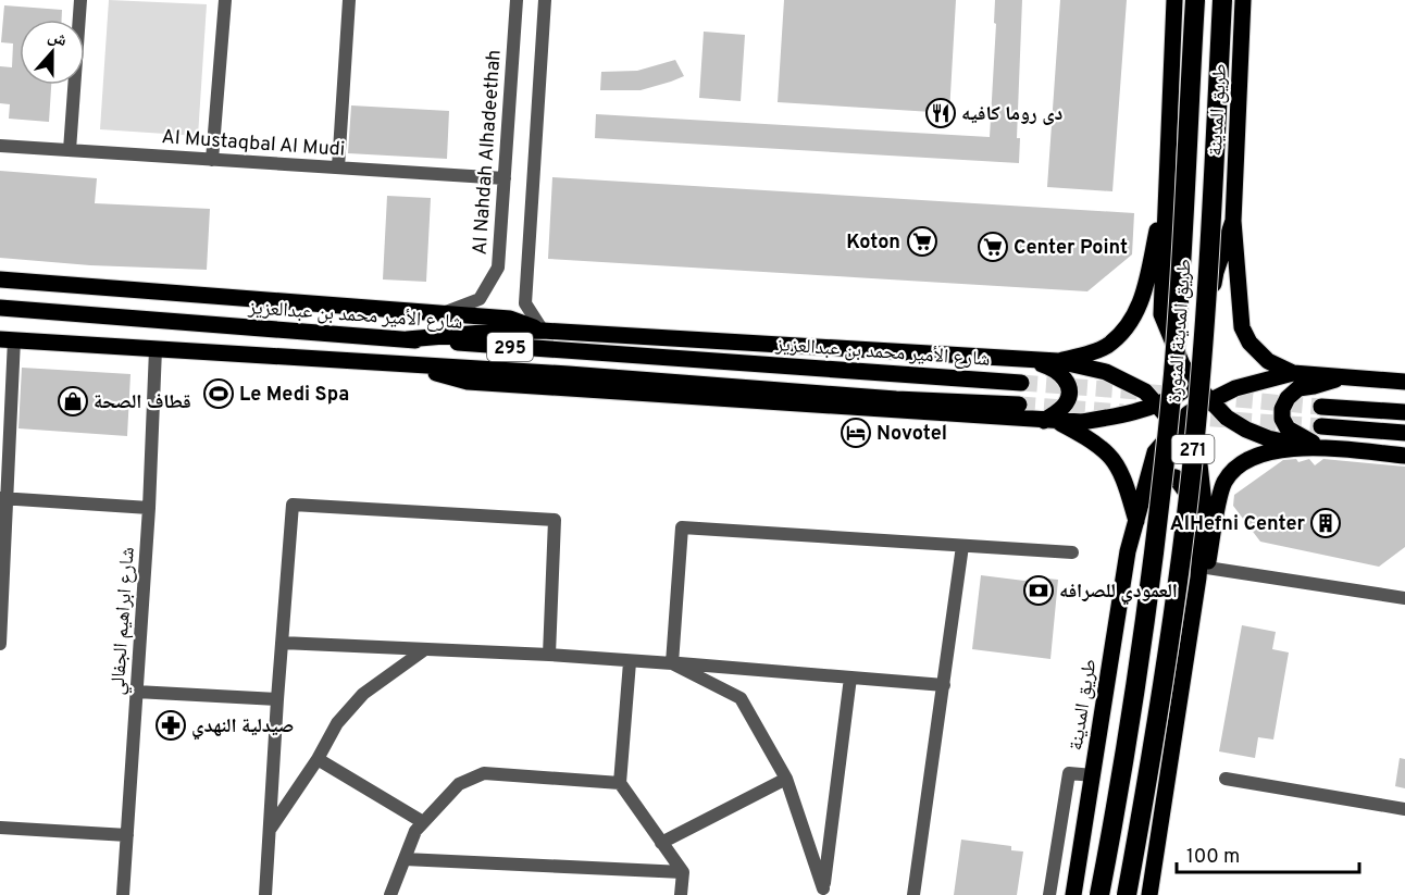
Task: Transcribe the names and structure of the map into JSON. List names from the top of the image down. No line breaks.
{"streets":{"highway":["طريق المدينة المنورة","271"],"main road":["طريق المدينة","شارع الأمير محمد بن عبدالعزيز","295"],"street":["Al Mustaqbal Al Mudi","Al Nahdah Alhadeethah","شارع ابراهيم الجفالي"]},"crossings":[["Al Mustaqbal Al Mudi","Al Nahdah Alhadeethah"],["295","شارع ابراهيم الجفالي"]],"places":{"restaurant":["دى روما كافيه"],"supermarket":["Koton","Center Point"],"sports":["Le Medi Spa"],"shop":["قطاف الصحة"],"hotel":["Novotel"],"building":["AlHefni Center"],"bank":["العمودي للصرافه"],"pharmacy":["صيدلية النهدي"]},"scale_bar":"100 m","north":"top"}
